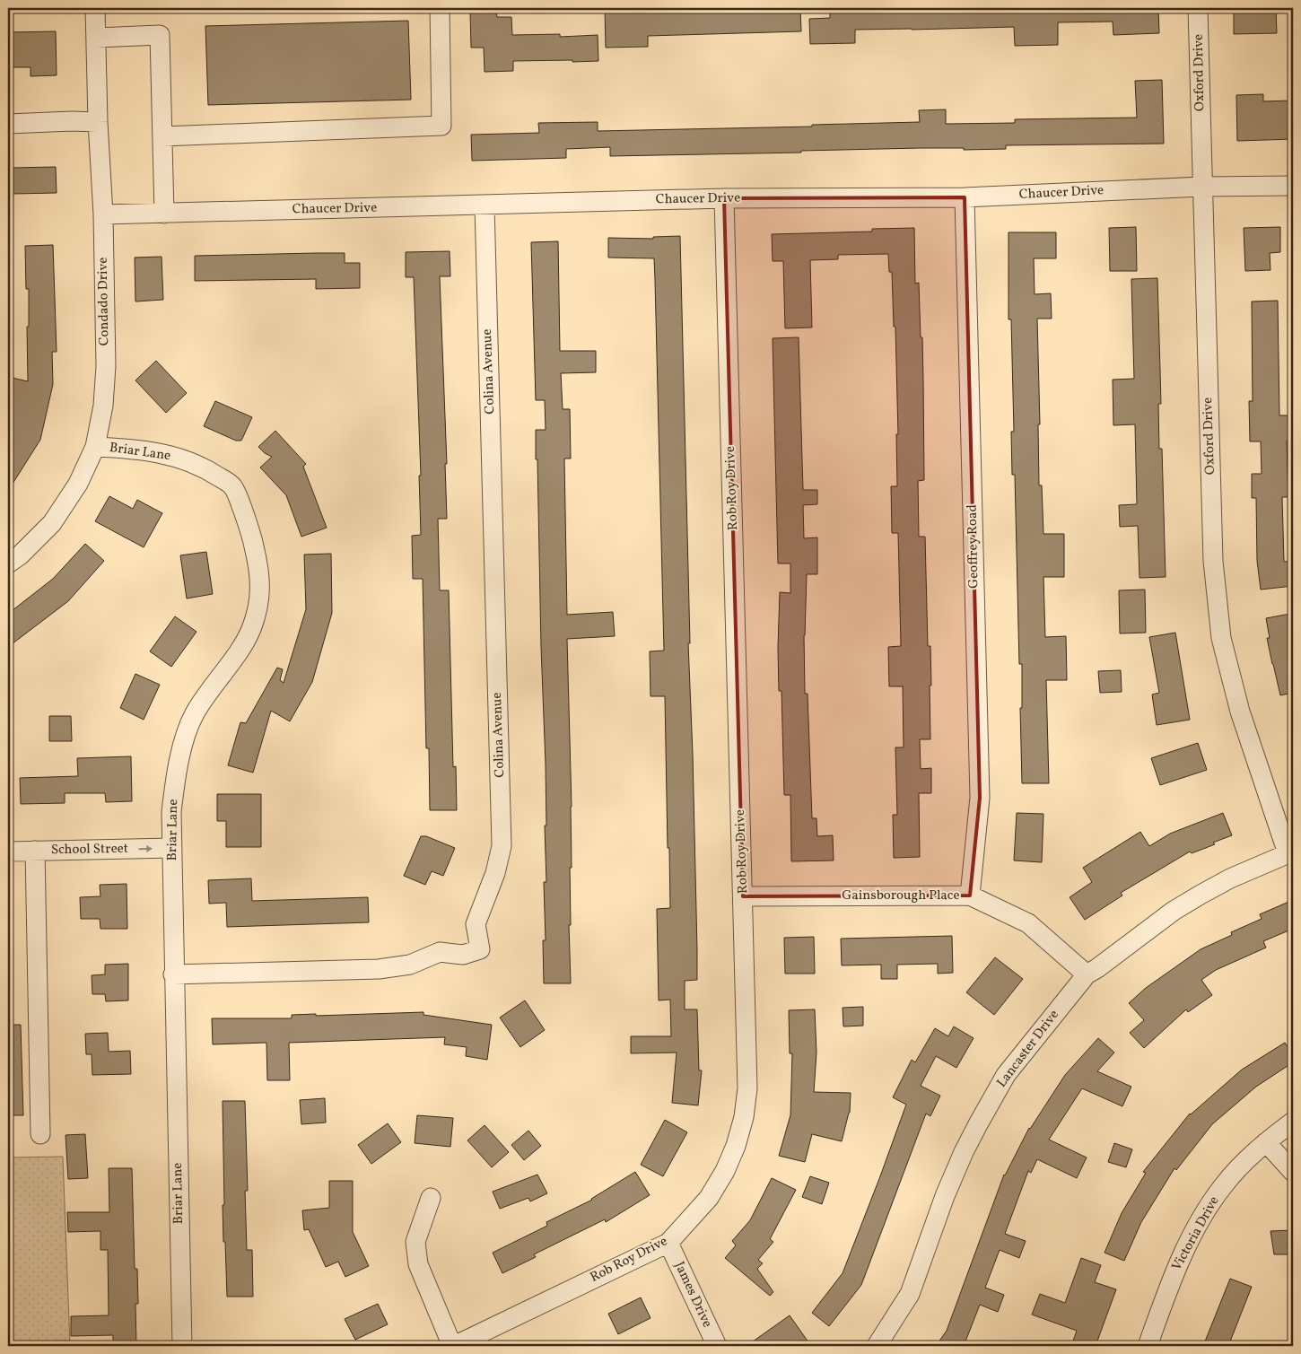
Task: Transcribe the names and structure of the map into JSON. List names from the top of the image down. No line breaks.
{"streets":{"street":["Oxford Drive","Chaucer Drive","Condado Drive","Colina Avenue","Briar Lane","Rob Roy Drive","Geoffrey Road","School Street","Gainsborough Place","Lancaster Drive","Victoria Drive","James Drive"]},"crossings":[["Oxford Drive","Chaucer Drive"],["Oxford Drive","Lancaster Drive"],["Chaucer Drive","Condado Drive"],["Chaucer Drive","Colina Avenue"],["Chaucer Drive","Rob Roy Drive"],["Chaucer Drive","Geoffrey Road"],["Condado Drive","Briar Lane"],["Colina Avenue","Briar Lane"],["Briar Lane","School Street"],["Rob Roy Drive","Gainsborough Place"],["Rob Roy Drive","James Drive"],["Geoffrey Road","Gainsborough Place"],["Gainsborough Place","Lancaster Drive"]],"one_way":["School Street"]}
